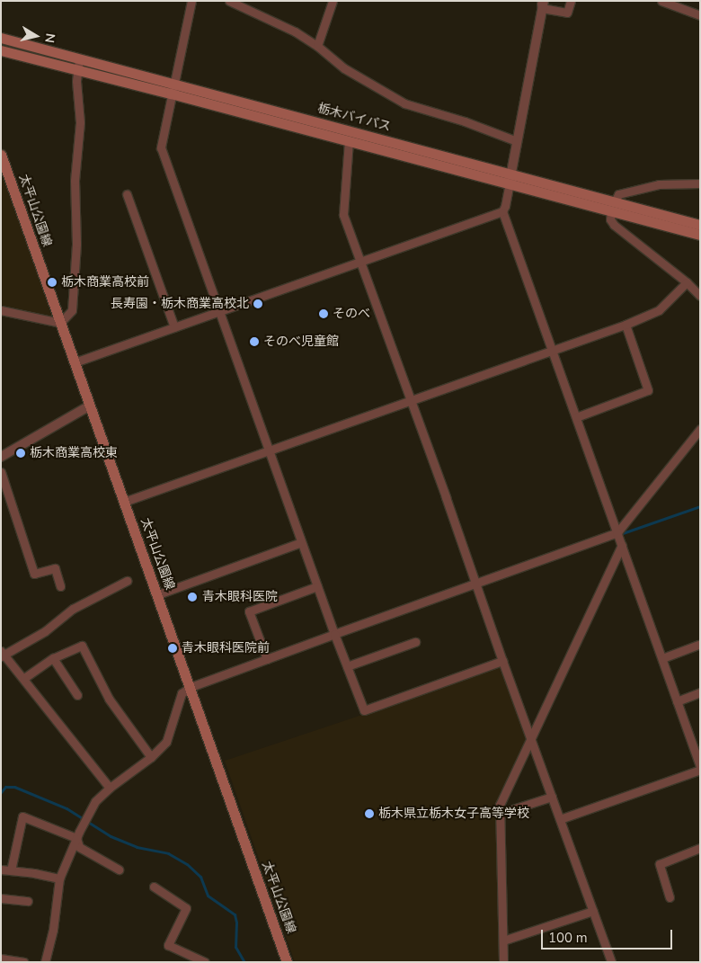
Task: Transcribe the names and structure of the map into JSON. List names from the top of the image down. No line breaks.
{"streets":{"main road":["栃木バイパス","太平山公園線"]},"places":["栃木商業高校前","長寿園・栃木商業高校北","そのべ","そのべ児童館","栃木商業高校東","青木眼科医院","青木眼科医院前","栃木県立栃木女子高等学校"],"scale_bar":"100 m","north":"right"}
